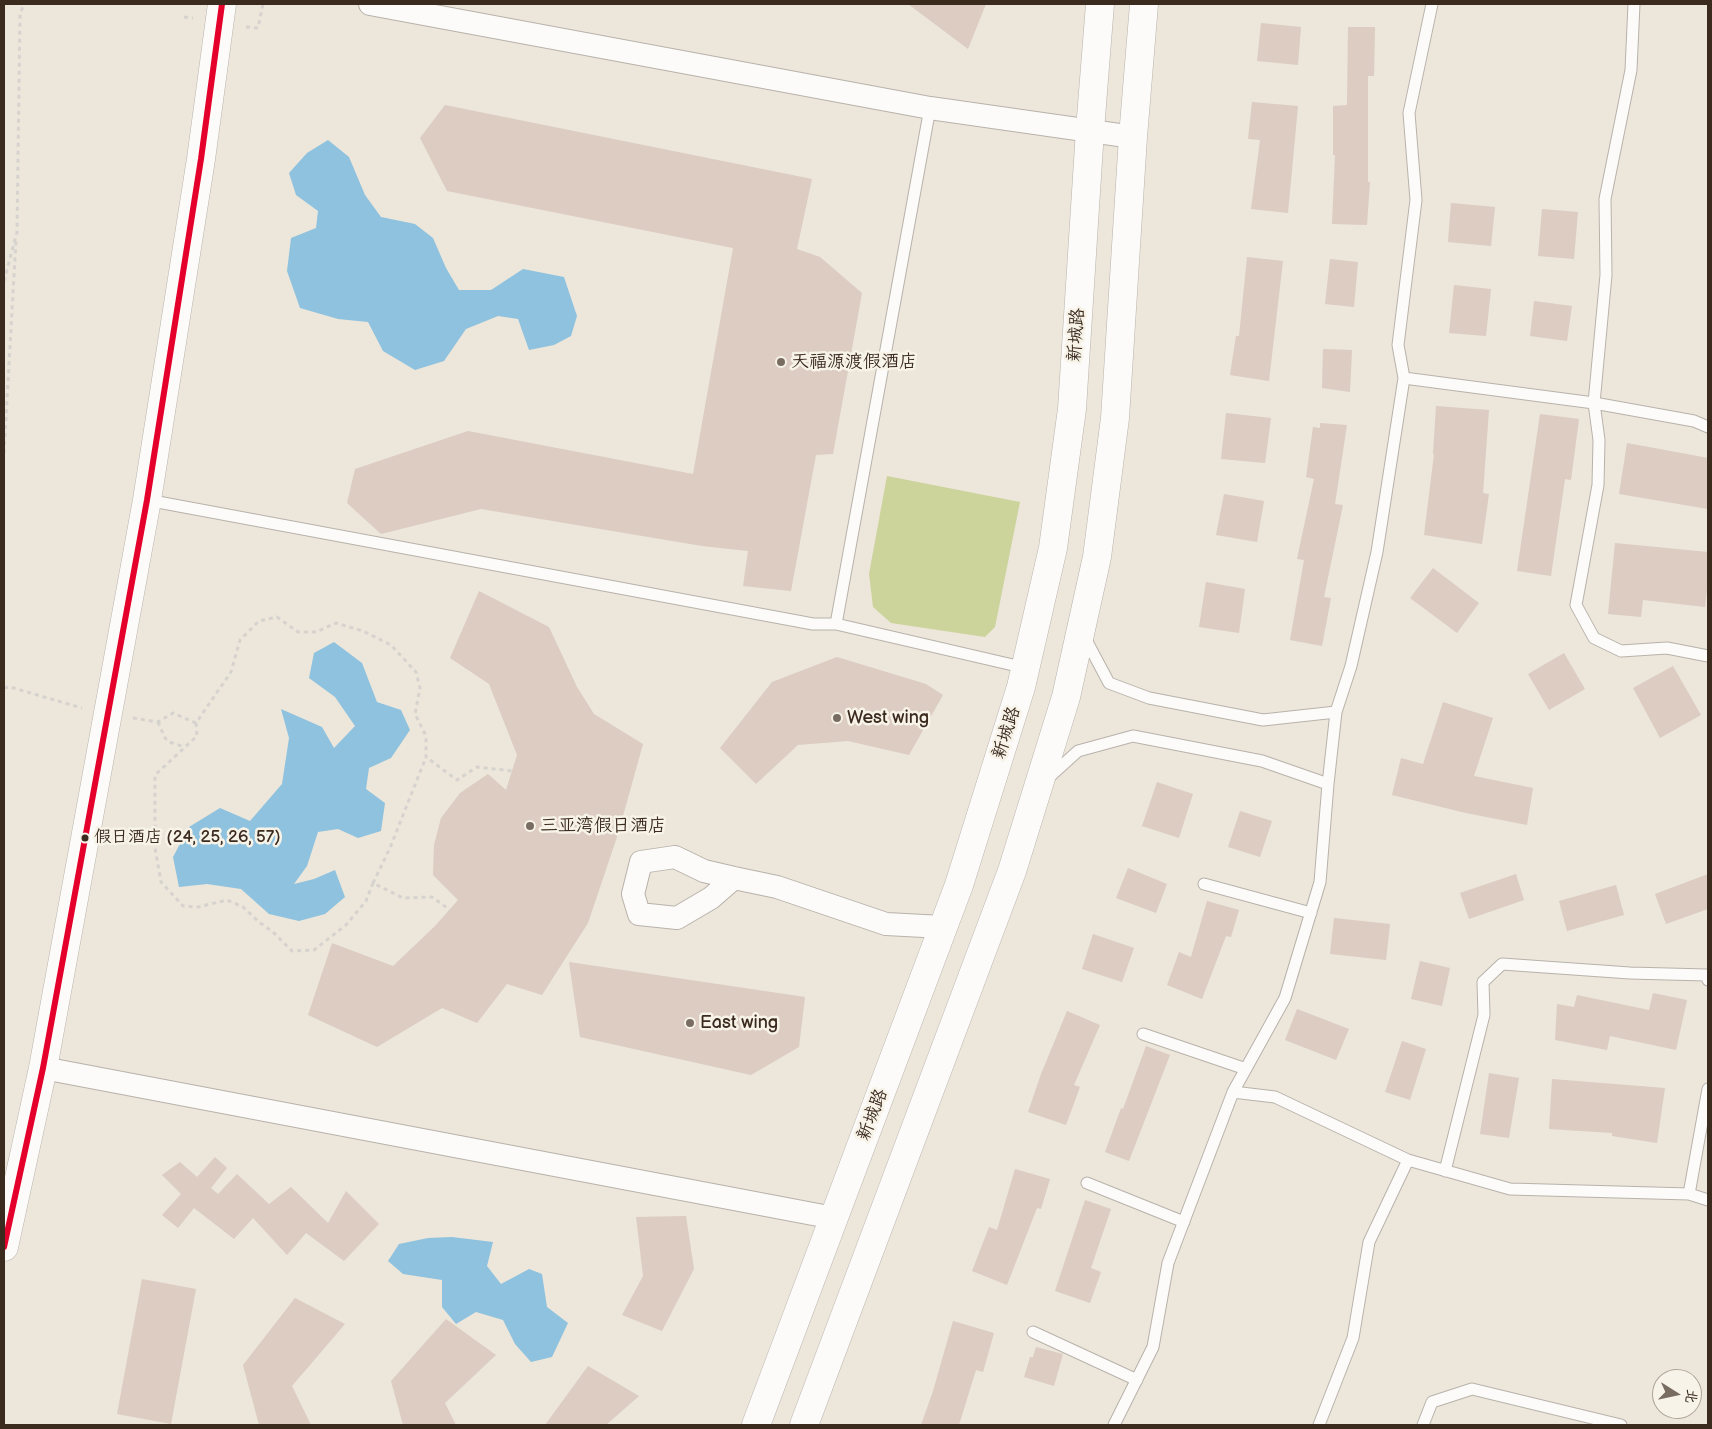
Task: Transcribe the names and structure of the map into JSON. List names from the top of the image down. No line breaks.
{"streets":{"main road":["新城路"]},"places":["天福源渡假酒店","West wing","三亚湾假日酒店","假日酒店 (24, 25, 26, 57)","East wing"],"north":"right"}
